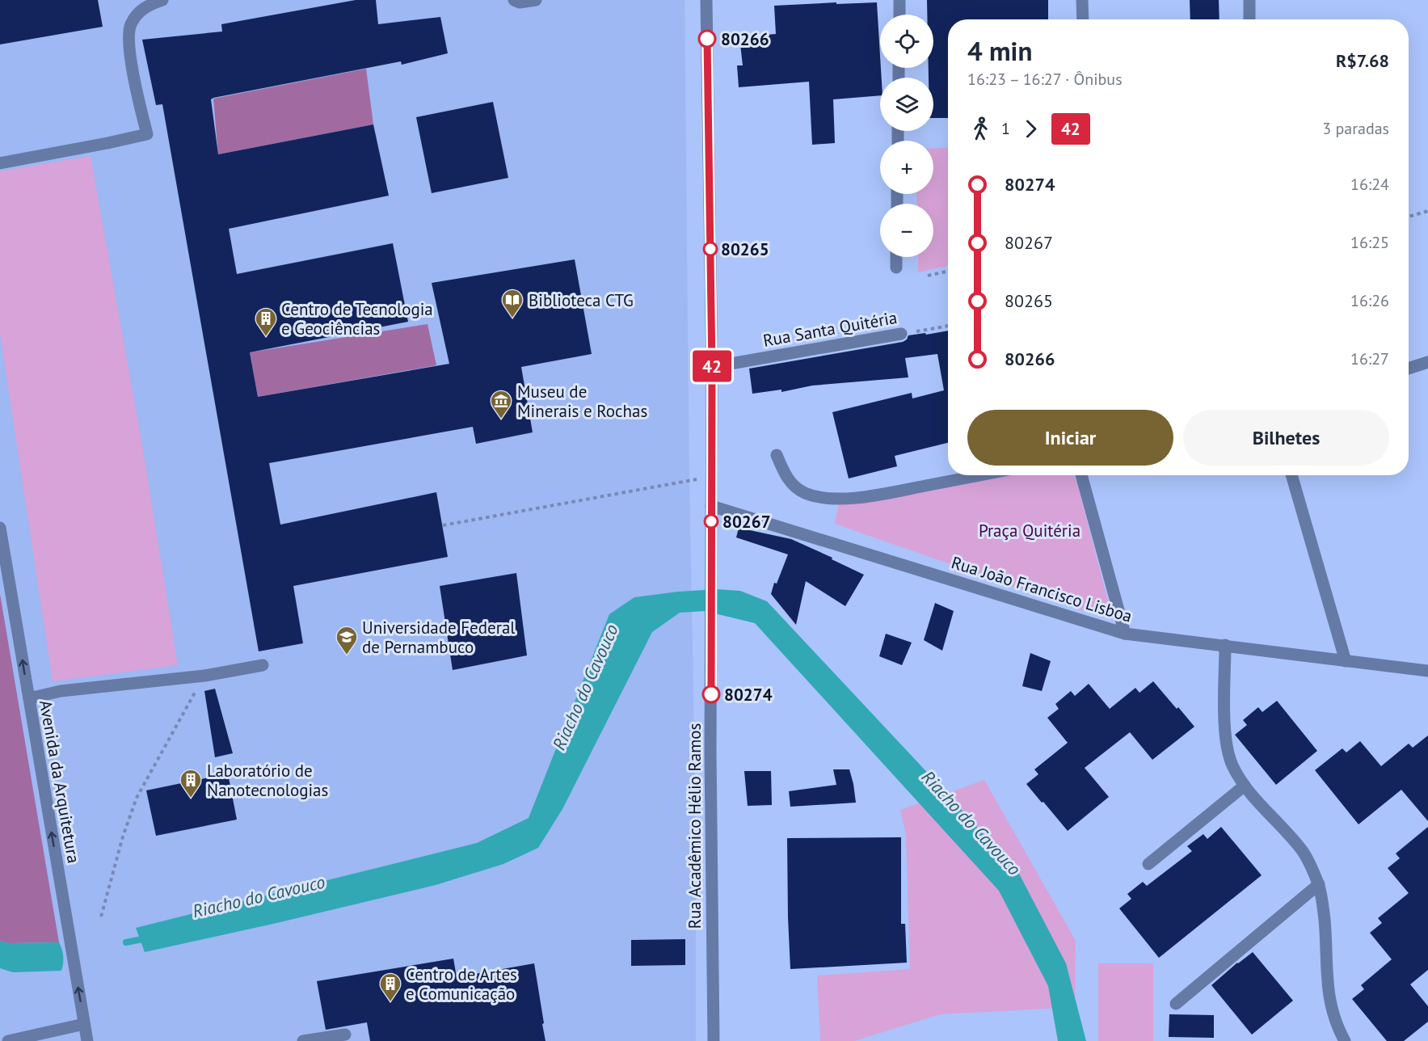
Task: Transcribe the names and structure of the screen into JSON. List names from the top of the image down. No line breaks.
{"streets":{"street":["Rua Santa Quitéria","Rua João Francisco Lisboa","Avenida da Arquitetura","Rua Acadêmico Hélio Ramos"]},"crossings":[["Rua Santa Quitéria","Rua Acadêmico Hélio Ramos"],["Rua João Francisco Lisboa","Rua Acadêmico Hélio Ramos"]],"one_way":["Avenida da Arquitetura"],"water":["Riacho do Cavouco"],"parks":["Praça Quitéria"],"places":{"other":["80266","80265","80267","80274"],"library":["Biblioteca CTG"],"building":["Centro de Tecnologia e Geociências","Laboratório de Nanotecnologias","Centro de Artes e Comunicação"],"museum":["Museu de Minerais e Rochas"],"school or university":["Universidade Federal de Pernambuco"]},"lines":["bus line 42"],"page":{"on_map":"42","map_buttons":["+","−"],"heading":["4 min","16:23 – 16:27 · Ônibus","R$7.68"],"legs":["1","42","3 paradas"],"list":[{"name":"80274","value":"16:24"},{"name":"80267","value":"16:25"},{"name":"80265","value":"16:26"},{"name":"80266","value":"16:27"}],"buttons":["Iniciar","Bilhetes"]}}
